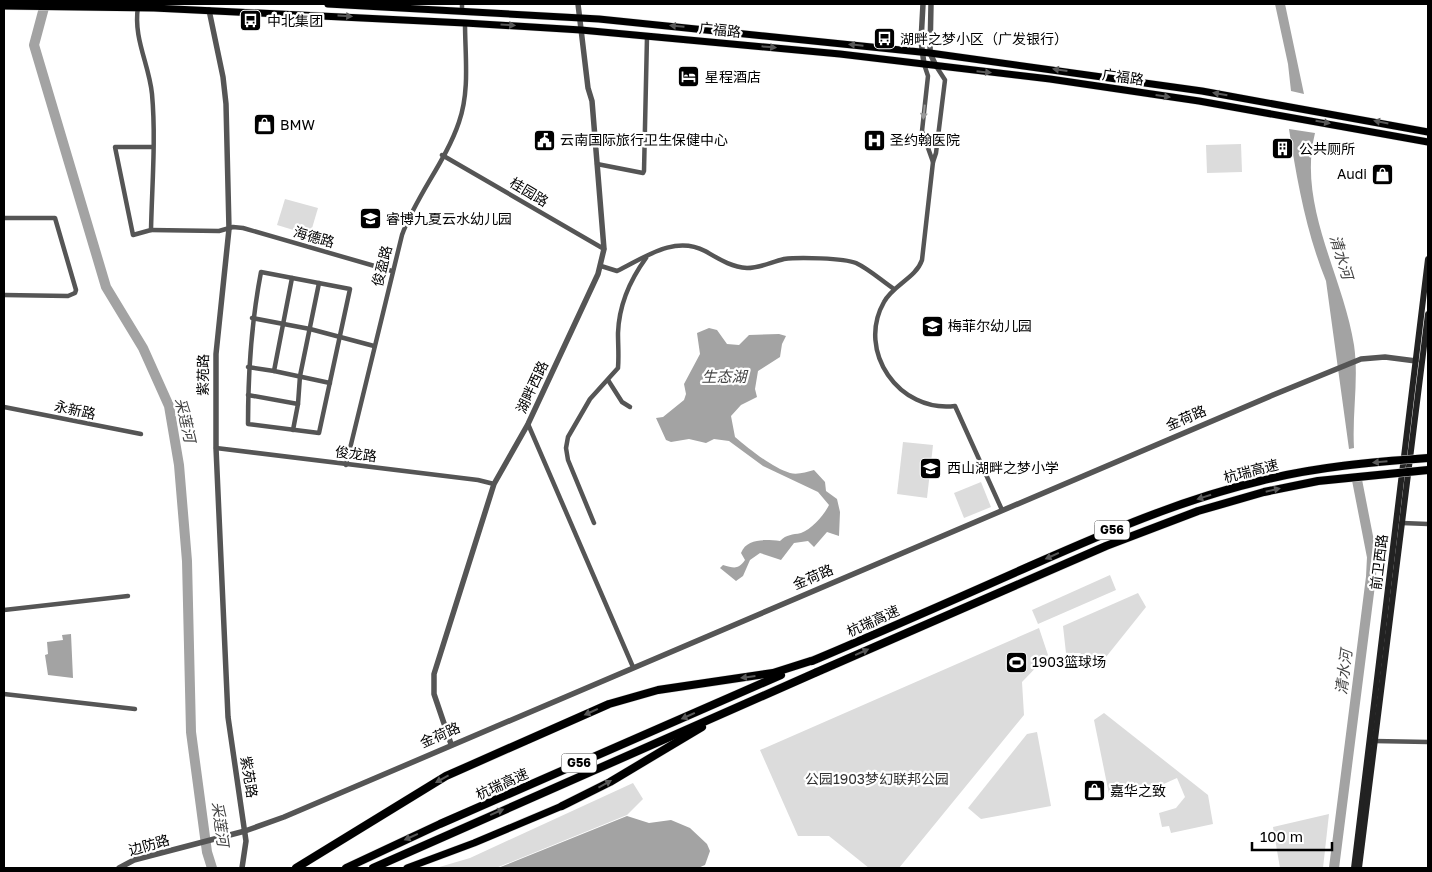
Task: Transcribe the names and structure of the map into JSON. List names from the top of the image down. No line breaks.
{"streets":{"highway":["杭瑞高速","G56"],"main road":["广福路","前卫西路"],"street":["桂园路","海德路","俊盈路","紫苑路","湖畔西路","永新路","金荷路","俊龙路","边防路"]},"crossings":[["广福路","俊盈路"],["广福路","紫苑路"],["广福路","湖畔西路"],["桂园路","俊盈路"],["桂园路","湖畔西路"],["海德路","俊盈路"],["海德路","紫苑路"],["俊盈路","俊龙路"],["紫苑路","金荷路"],["紫苑路","俊龙路"],["湖畔西路","金荷路"],["湖畔西路","俊龙路"],["金荷路","前卫西路"],["金荷路","边防路"]],"water":["清水河","生态湖","采莲河"],"parks":["公园1903梦幻联邦公园"],"places":{"bus stop":["中北集团","湖畔之梦小区（广发银行）"],"hotel":["星程酒店"],"shop":["BMW","Audi","嘉华之致"],"public building":["云南国际旅行卫生保健中心"],"hospital":["圣约翰医院"],"building":["公共厕所"],"school or university":["睿博九夏云水幼儿园","梅菲尔幼儿园","西山湖畔之梦小学"],"sports":["1903篮球场"]},"scale_bar":"100 m"}
